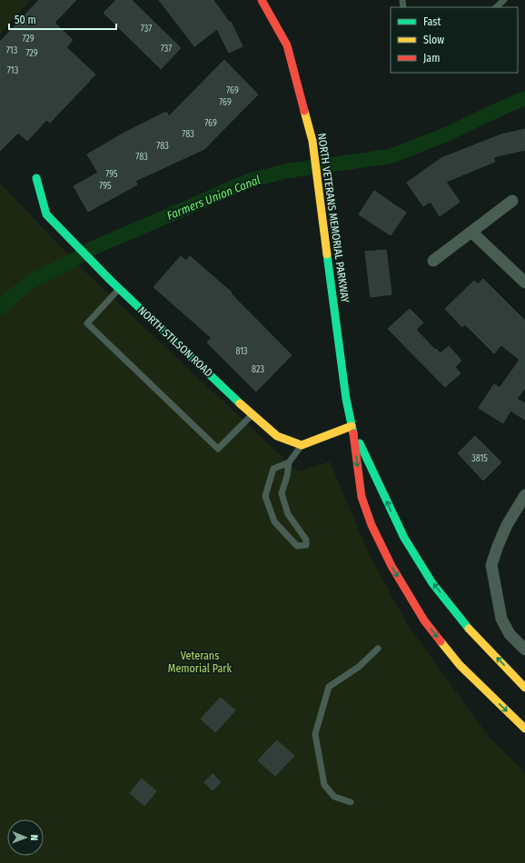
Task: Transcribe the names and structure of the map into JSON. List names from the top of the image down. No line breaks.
{"streets":{"main road":["NORTH VETERANS MEMORIAL PARKWAY","NORTH STILSON ROAD"]},"water":["Farmers Union Canal"],"parks":["Veterans Memorial Park"],"house_numbers":["737","729","737","713","729","713","769","769","769","783","783","783","795","795","813","823","3815"],"legend":["Fast","Slow","Jam"],"scale_bar":"50 m","north":"right"}
